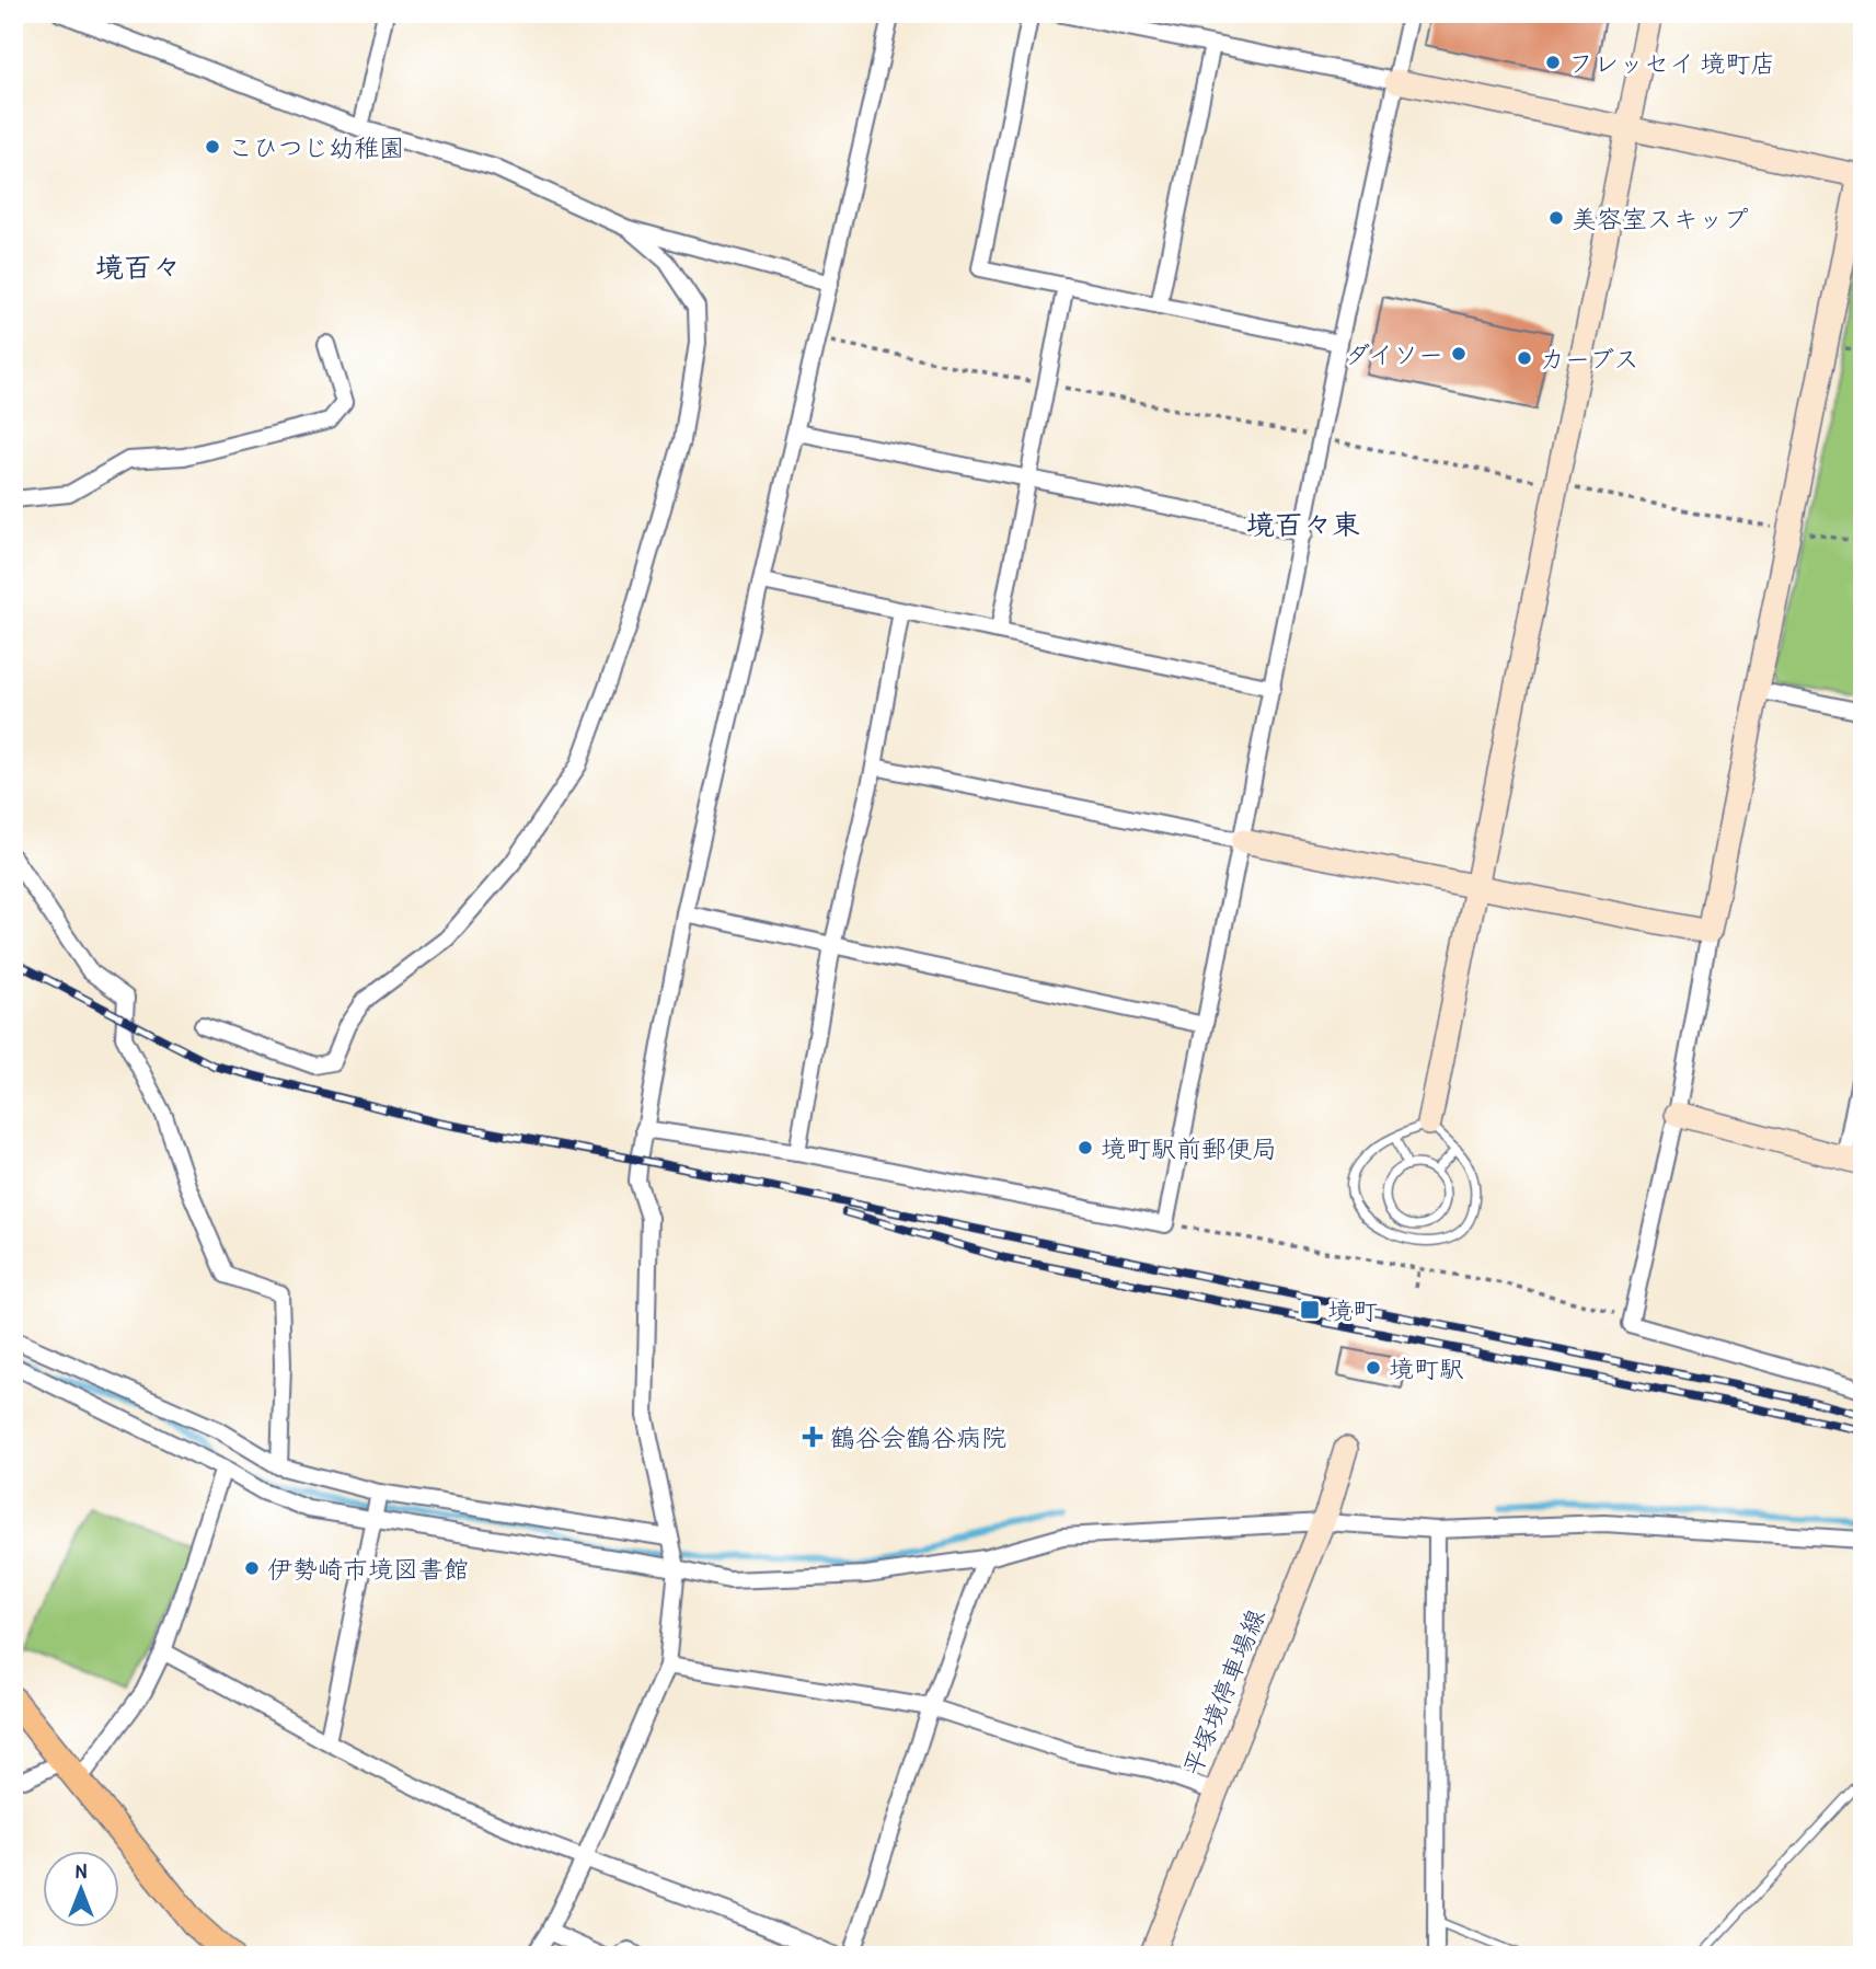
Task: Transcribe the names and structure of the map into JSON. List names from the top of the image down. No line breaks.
{"streets":{"street":["平塚境停車場線"]},"districts":["境百々","境百々東"],"places":{"other":["フレッセイ 境町店","こひつじ幼稚園","美容室スキップ","ダイソー","カーブス","境町駅前郵便局","境町駅","伊勢崎市境図書館"],"transit":["境町"],"health":["鶴谷会鶴谷病院"]},"north":"top"}
